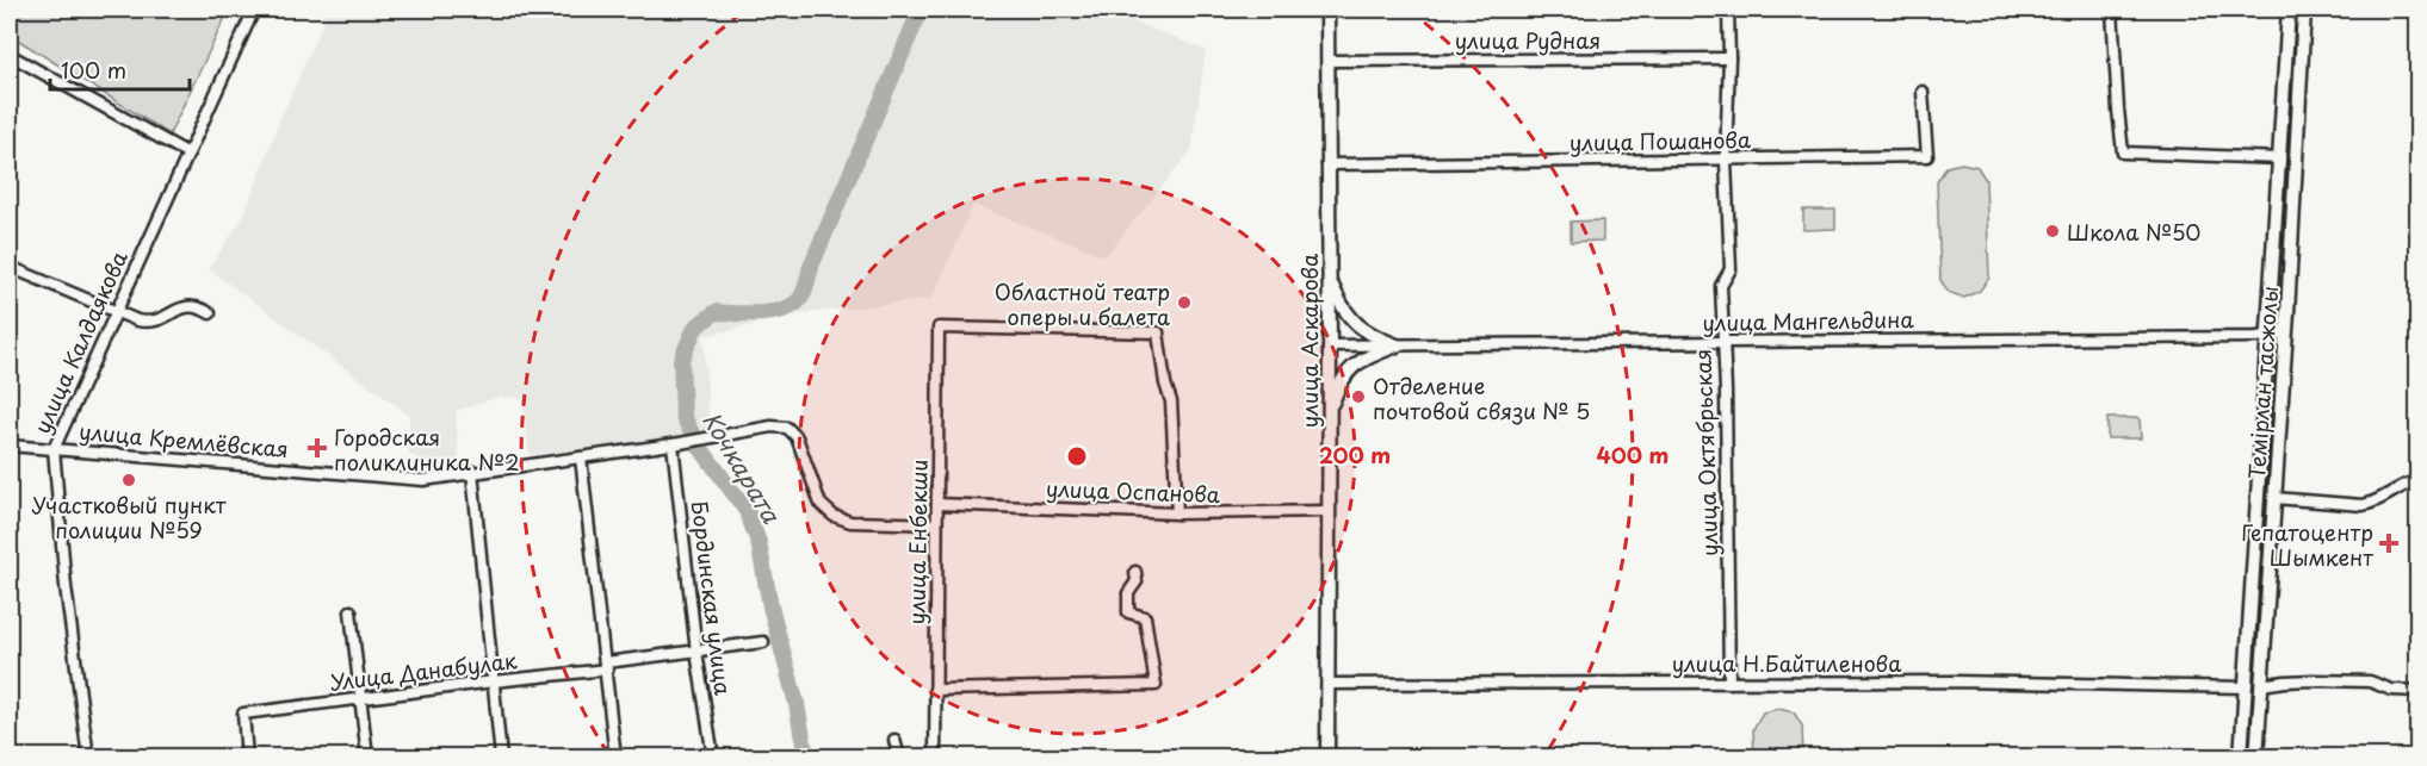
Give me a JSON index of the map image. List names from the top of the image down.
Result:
{
  "streets": {
    "main road": ["улица Аскарова", "Темірлан тасжолы"],
    "street": [
      "улица Рудная",
      "улица Пошанова",
      "улица Мангельдина",
      "улица Калдаякова",
      "улица Кремлёвская",
      "улица Октябрьская",
      "улица Оспанова",
      "улица Енбекши",
      "Бординская улица",
      "улица Н.Байтиленова",
      "Улица Данабулак"
    ]
  },
  "crossings": [
    ["улица Рудная", "улица Аскарова"],
    ["улица Рудная", "улица Октябрьская"],
    ["улица Пошанова", "улица Аскарова"],
    ["улица Пошанова", "улица Октябрьская"],
    ["улица Мангельдина", "улица Аскарова"],
    ["улица Мангельдина", "Темірлан тасжолы"],
    ["улица Мангельдина", "улица Октябрьская"],
    ["улица Аскарова", "улица Оспанова"],
    ["улица Аскарова", "улица Н.Байтиленова"],
    ["улица Калдаякова", "улица Кремлёвская"],
    ["Темірлан тасжолы", "улица Н.Байтиленова"],
    ["улица Кремлёвская", "улица Енбекши"],
    ["улица Кремлёвская", "Бординская улица"],
    ["улица Октябрьская", "улица Н.Байтиленова"],
    ["улица Оспанова", "улица Енбекши"],
    ["Бординская улица", "Улица Данабулак"]
  ],
  "water": ["Кочкарата"],
  "places": {
    "other": [
      "Школа №50",
      "Областной театр оперы и балета",
      "Отделение почтовой связи № 5",
      "Участковый пункт полиции №59"
    ],
    "health": ["Городская поликлиника №2", "Гепатоцентр Шымкент"]
  },
  "scale_bar": "100 m",
  "rings": ["200 m", "400 m"]
}
